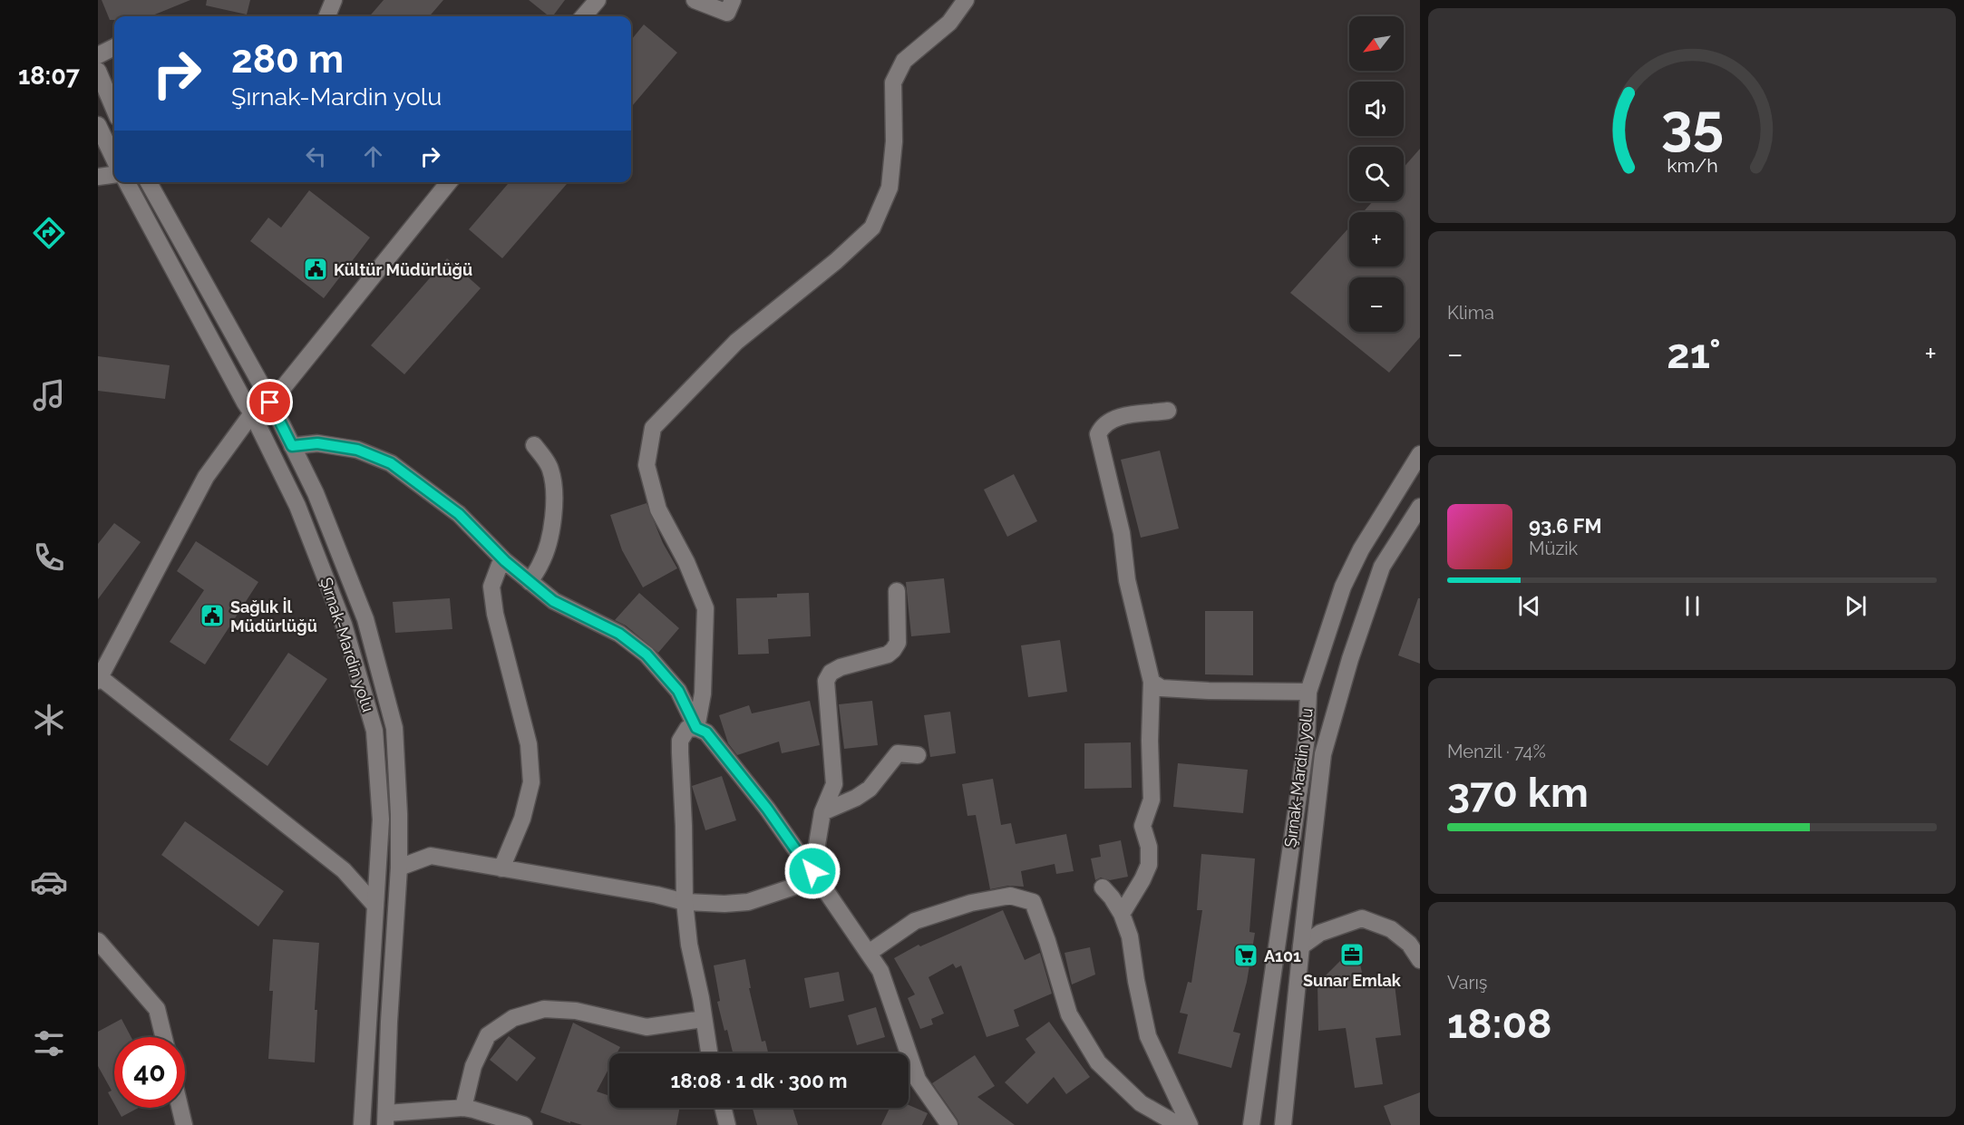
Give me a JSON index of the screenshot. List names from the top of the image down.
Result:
{
  "streets": {
    "street": ["Şırnak-Mardin yolu"]
  },
  "places": {
    "public building": ["Kültür Müdürlüğü", "Sağlık İl Müdürlüğü"],
    "office": ["Sunar Emlak"],
    "supermarket": ["A101"]
  },
  "north": "bottom left",
  "page": {
    "tabs": "18:07",
    "map_buttons": ["+", "−"],
    "turn": ["280 m", "Şırnak-Mardin yolu"],
    "tile": [
      "Klima",
      ["Menzil · 74%", "370 km"],
      ["Varış", "18:08"]
    ],
    "heat": ["−", "21°", "+"],
    "song": ["93.6 FM", "Müzik"],
    "limit": "40",
    "trip": "18:08 · 1 dk · 300 m",
    "gauge": ["35", "km/h"]
  }
}
